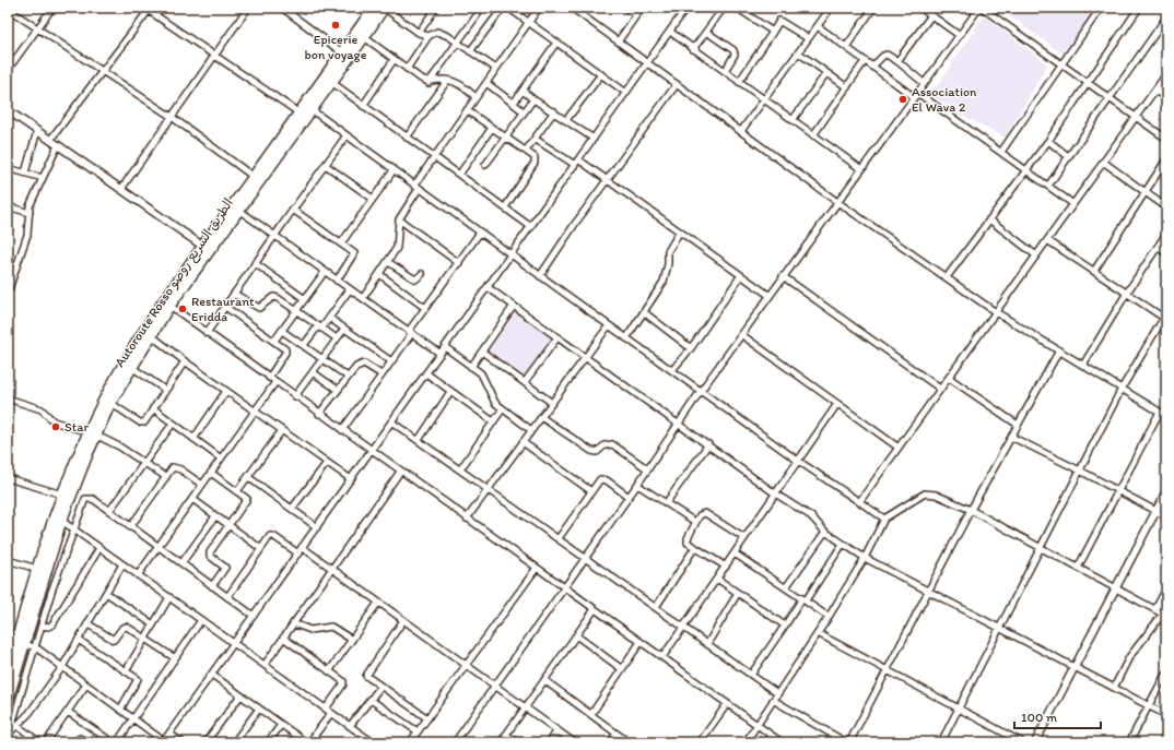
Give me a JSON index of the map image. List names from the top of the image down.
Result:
{
  "streets": {
    "highway": ["Autoroute Rosso الطريق السريع روصو"]
  },
  "places": [
    "Epicerie bon voyage",
    "Association El Wava 2",
    "Restaurant Eridda",
    "Star"
  ],
  "scale_bar": "100 m"
}
